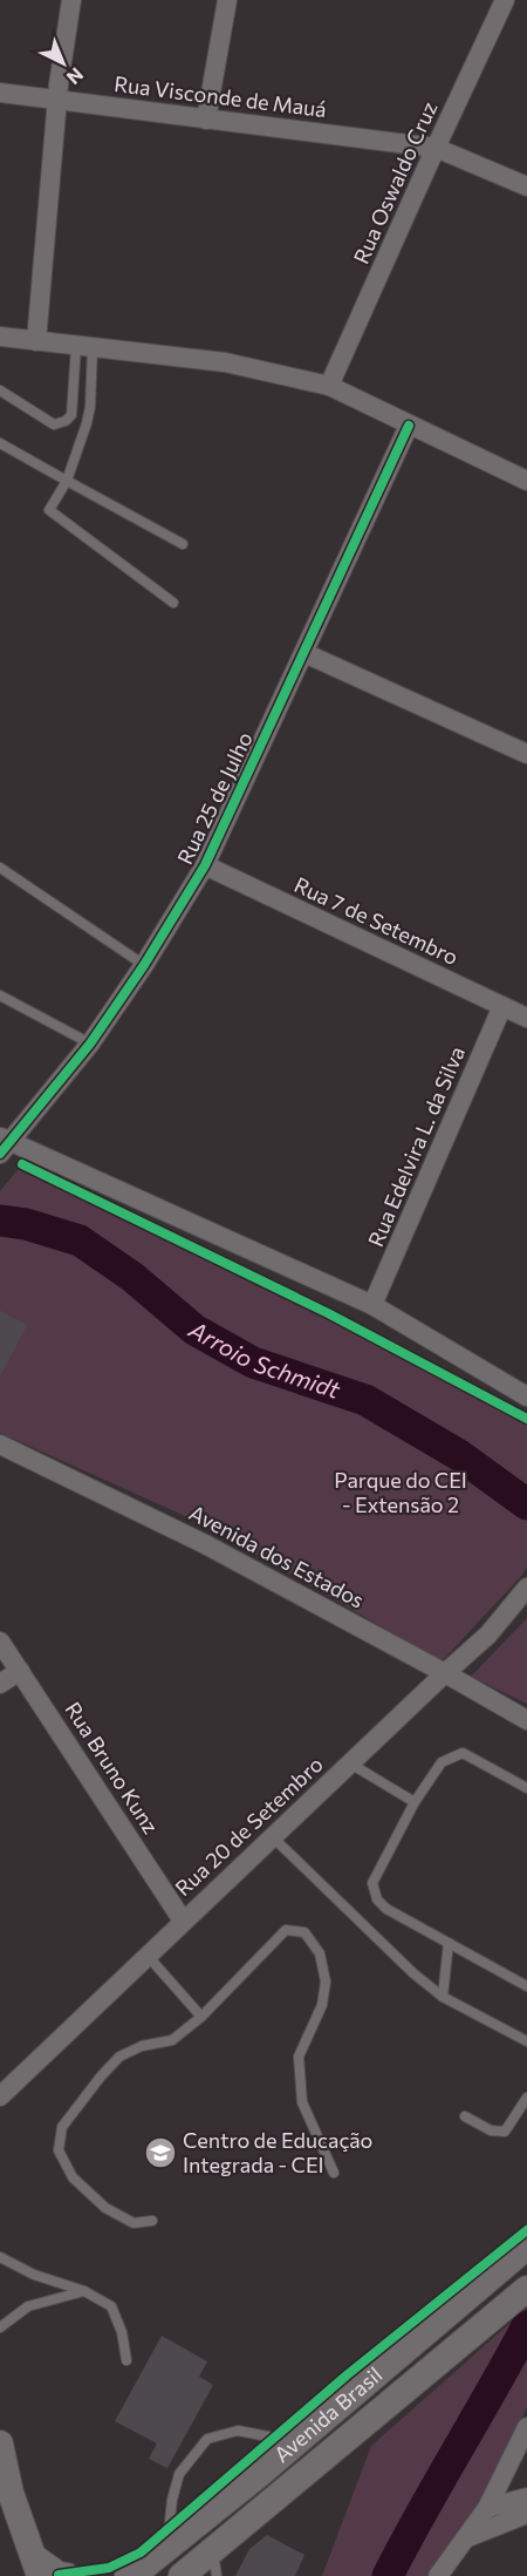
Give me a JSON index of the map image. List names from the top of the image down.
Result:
{
  "streets": {
    "main road": ["Avenida Brasil"],
    "street": [
      "Rua Visconde de Mauá",
      "Rua Oswaldo Cruz",
      "Rua 25 de Julho",
      "Rua 7 de Setembro",
      "Rua Edelvira L. da Silva",
      "Avenida dos Estados",
      "Rua Bruno Kunz",
      "Rua 20 de Setembro"
    ]
  },
  "crossings": [
    ["Rua Visconde de Mauá", "Rua Oswaldo Cruz"],
    ["Rua 25 de Julho", "Rua 7 de Setembro"],
    ["Rua 7 de Setembro", "Rua Edelvira L. da Silva"],
    ["Avenida dos Estados", "Rua 20 de Setembro"],
    ["Rua Bruno Kunz", "Rua 20 de Setembro"]
  ],
  "water": ["Arroio Schmidt"],
  "parks": ["Parque do CEI - Extensão 2"],
  "places": {
    "school or university": ["Centro de Educação Integrada - CEI"]
  },
  "north": "bottom right"
}
